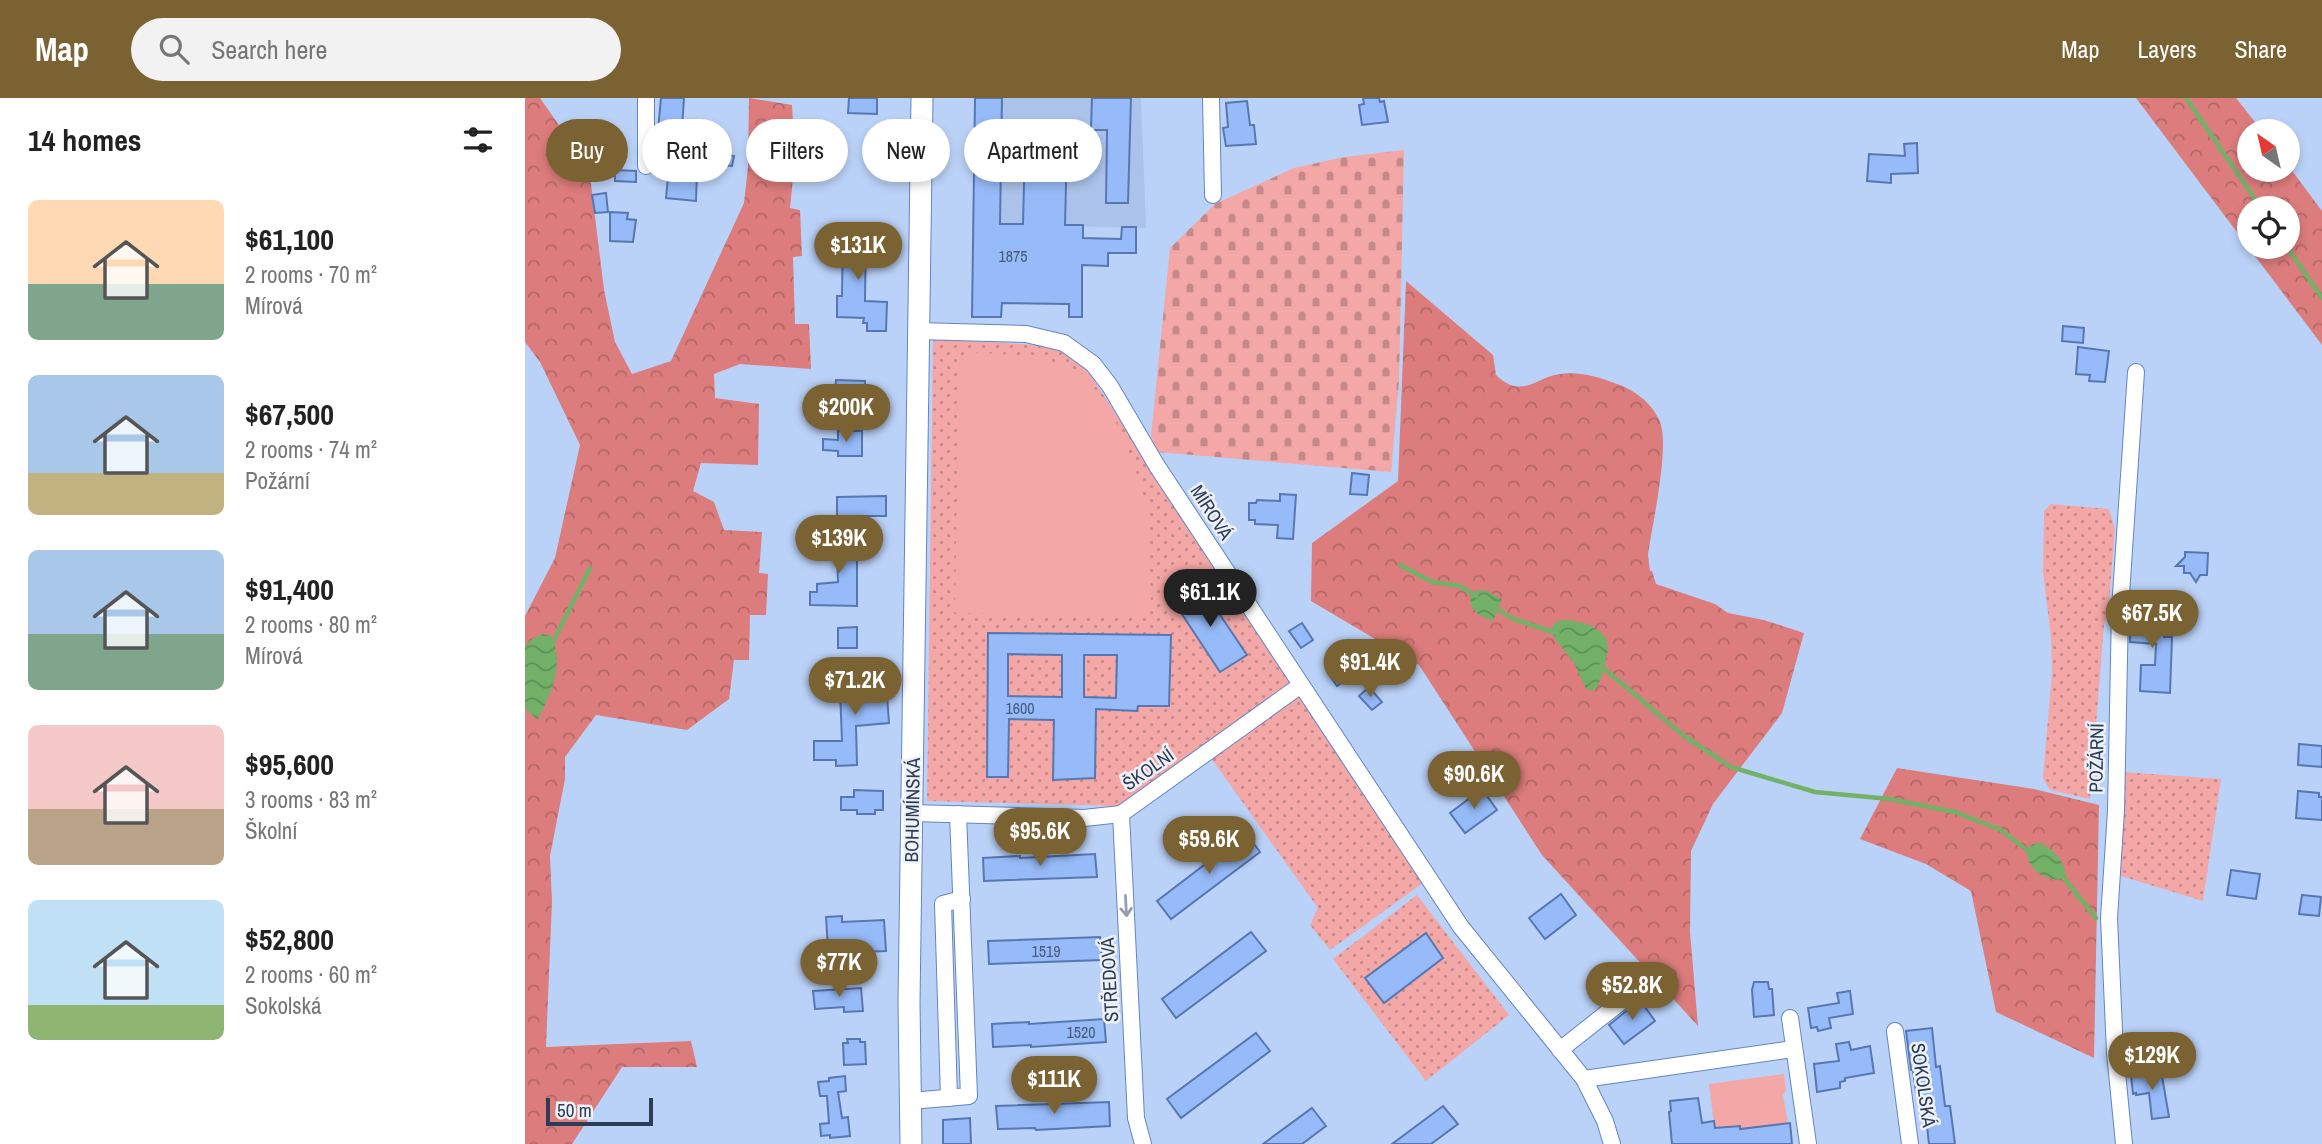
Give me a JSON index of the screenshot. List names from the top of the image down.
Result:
{
  "streets": {
    "main road": ["BOHUMÍNSKÁ"],
    "street": [
      "MÍROVÁ",
      "POŽÁRNÍ",
      "ŠKOLNÍ",
      "STŘEDOVÁ",
      "SOKOLSKÁ"
    ]
  },
  "crossings": [
    ["MÍROVÁ", "ŠKOLNÍ"],
    ["MÍROVÁ", "BOHUMÍNSKÁ"],
    ["ŠKOLNÍ", "BOHUMÍNSKÁ"],
    ["ŠKOLNÍ", "STŘEDOVÁ"]
  ],
  "one_way": ["STŘEDOVÁ"],
  "house_numbers": [
    "1875",
    "1600",
    "1519",
    "1520"
  ],
  "scale_bar": "50 m",
  "north": "top left",
  "page": {
    "header": "Map",
    "search": "Search here",
    "nav": ["Map", "Layers", "Share"],
    "heading": "14 homes",
    "chip": [
      "Buy",
      "Rent",
      "Filters",
      "New",
      "Apartment"
    ],
    "list": [
      {
        "name": "$61,100",
        "note": "2 rooms · 70 m² · Mírová"
      },
      {
        "name": "$67,500",
        "note": "2 rooms · 74 m² · Požární"
      },
      {
        "name": "$91,400",
        "note": "2 rooms · 80 m² · Mírová"
      },
      {
        "name": "$95,600",
        "note": "3 rooms · 83 m² · Školní"
      },
      {
        "name": "$52,800",
        "note": "2 rooms · 60 m² · Sokolská"
      }
    ],
    "price": [
      "$131K",
      "$200K",
      "$139K",
      "$61.1K",
      "$67.5K",
      "$91.4K",
      "$71.2K",
      "$90.6K",
      "$95.6K",
      "$59.6K",
      "$77K",
      "$52.8K",
      "$129K",
      "$111K"
    ],
    "scale": "50 m"
  }
}
